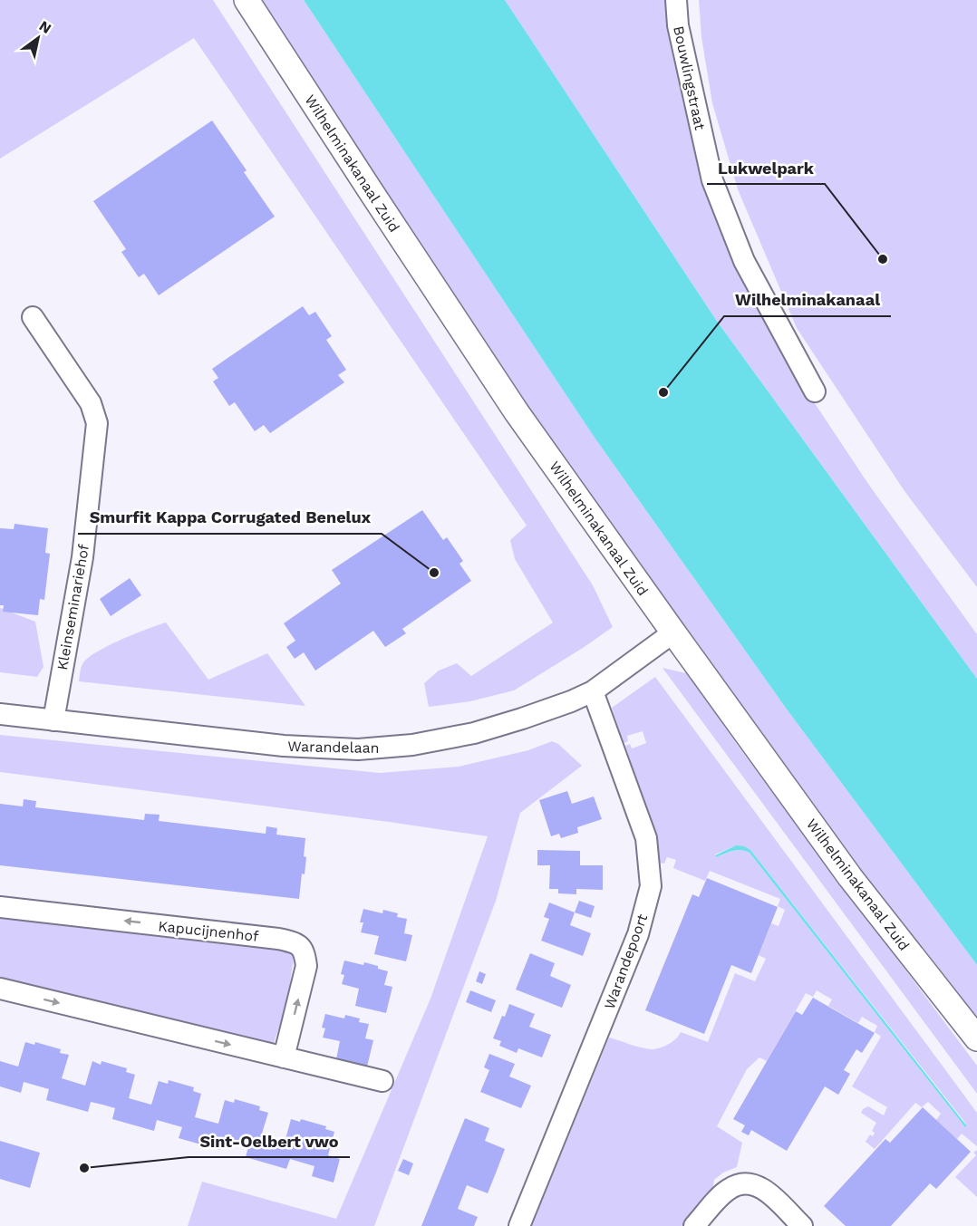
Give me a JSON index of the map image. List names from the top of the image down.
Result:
{
  "streets": {
    "street": [
      "Bouwlingstraat",
      "Wilhelminakanaal Zuid",
      "Kleinseminariehof",
      "Warandelaan",
      "Kapucijnenhof",
      "Warandepoort"
    ]
  },
  "crossings": [
    ["Wilhelminakanaal Zuid", "Warandelaan"],
    ["Kleinseminariehof", "Warandelaan"],
    ["Warandelaan", "Warandepoort"]
  ],
  "places": [
    "Lukwelpark",
    "Wilhelminakanaal",
    "Smurfit Kappa Corrugated Benelux",
    "Sint-Oelbert vwo"
  ],
  "north": "top right"
}
